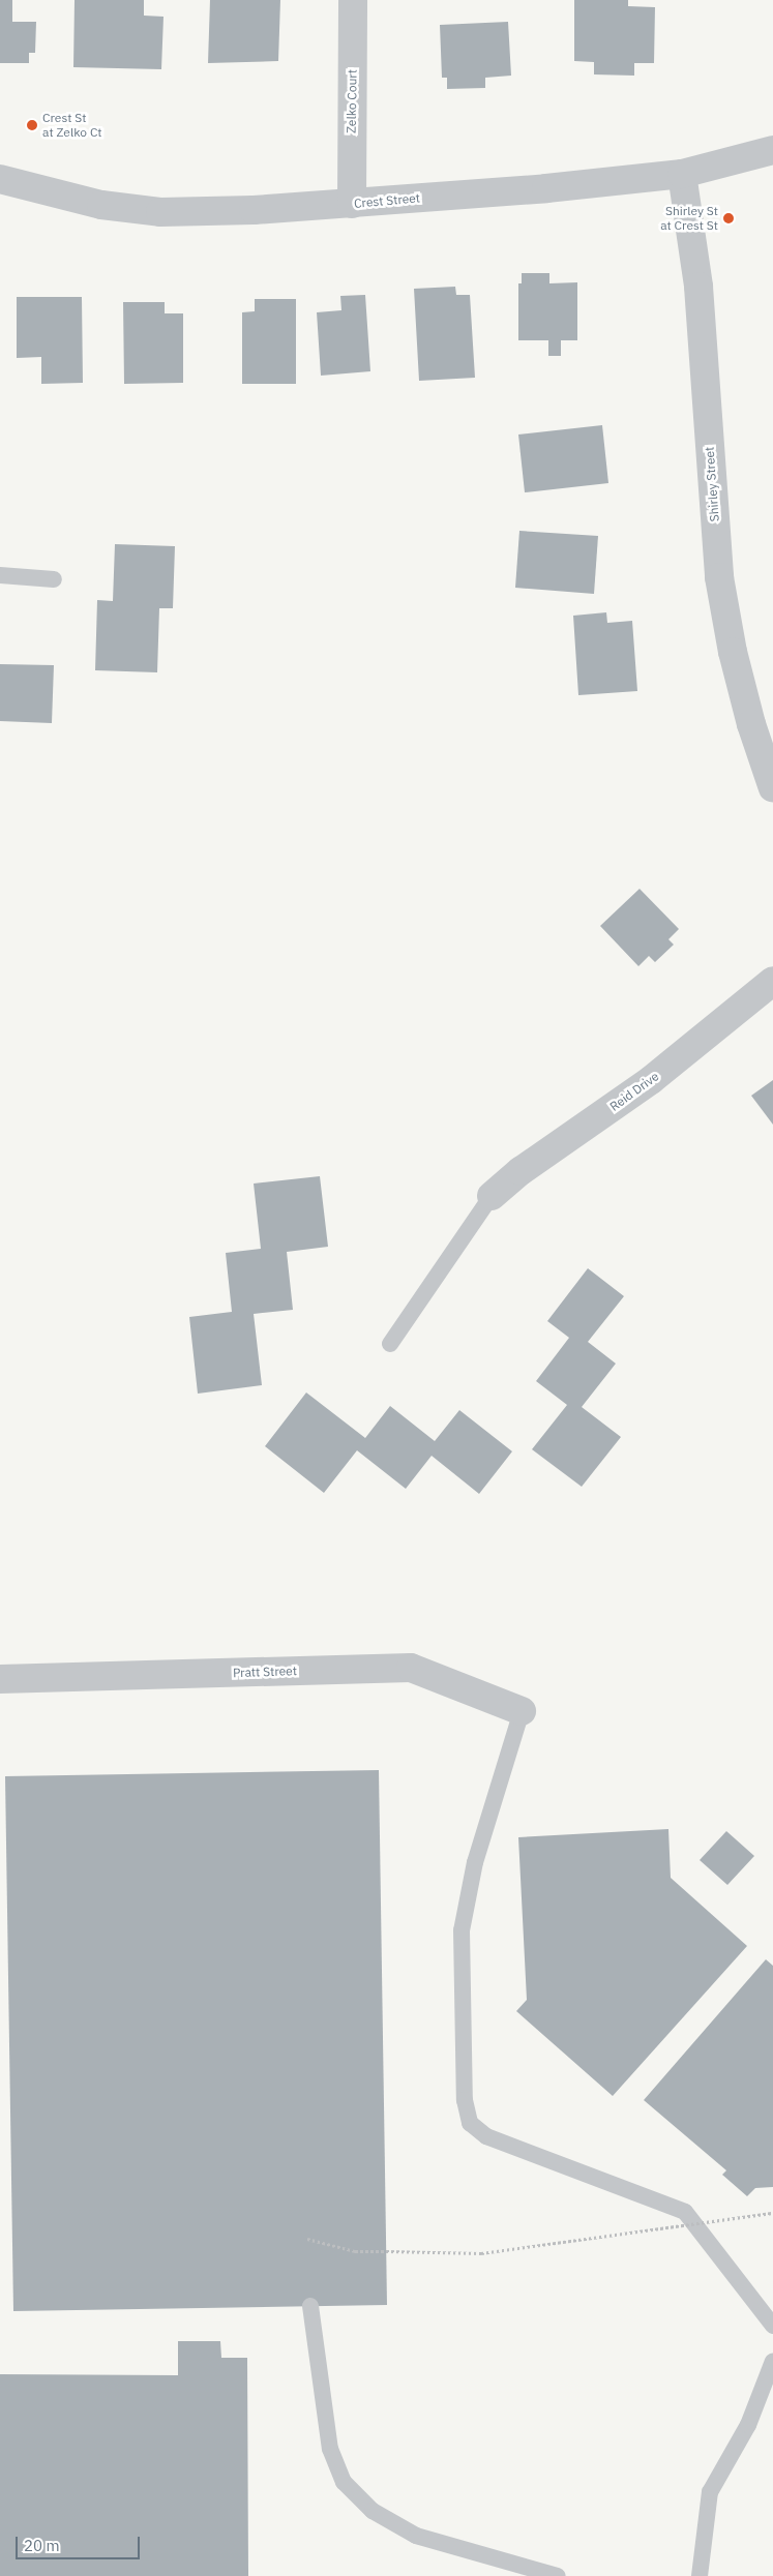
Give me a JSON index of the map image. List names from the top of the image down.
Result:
{
  "streets": {
    "street": [
      "Zelko Court",
      "Crest Street",
      "Shirley Street",
      "Reid Drive",
      "Pratt Street"
    ]
  },
  "crossings": [
    ["Zelko Court", "Crest Street"],
    ["Crest Street", "Shirley Street"]
  ],
  "places": ["Crest St at Zelko Ct", "Shirley St at Crest St"],
  "scale_bar": "20 m"
}
